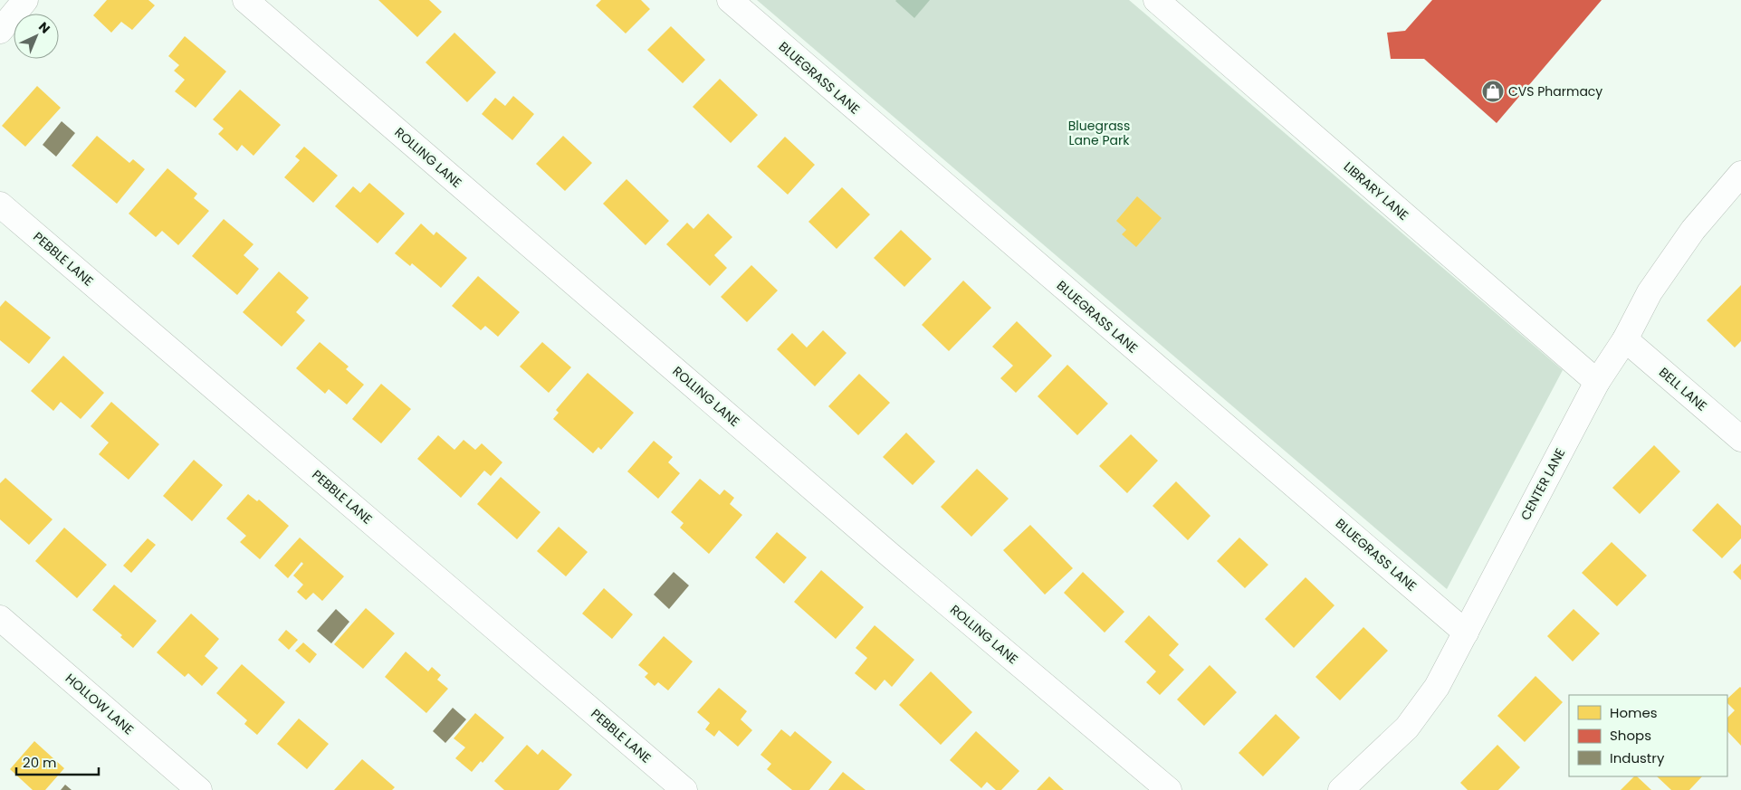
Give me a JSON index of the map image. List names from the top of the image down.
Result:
{
  "streets": {
    "street": [
      "BLUEGRASS LANE",
      "ROLLING LANE",
      "LIBRARY LANE",
      "PEBBLE LANE",
      "BELL LANE",
      "CENTER LANE",
      "HOLLOW LANE"
    ]
  },
  "crossings": [
    ["BLUEGRASS LANE", "CENTER LANE"],
    ["LIBRARY LANE", "CENTER LANE"],
    ["BELL LANE", "CENTER LANE"]
  ],
  "parks": ["Bluegrass Lane Park"],
  "places": {
    "shop": ["CVS Pharmacy"]
  },
  "legend": ["Homes", "Shops", "Industry"],
  "scale_bar": "20 m",
  "north": "top right"
}
